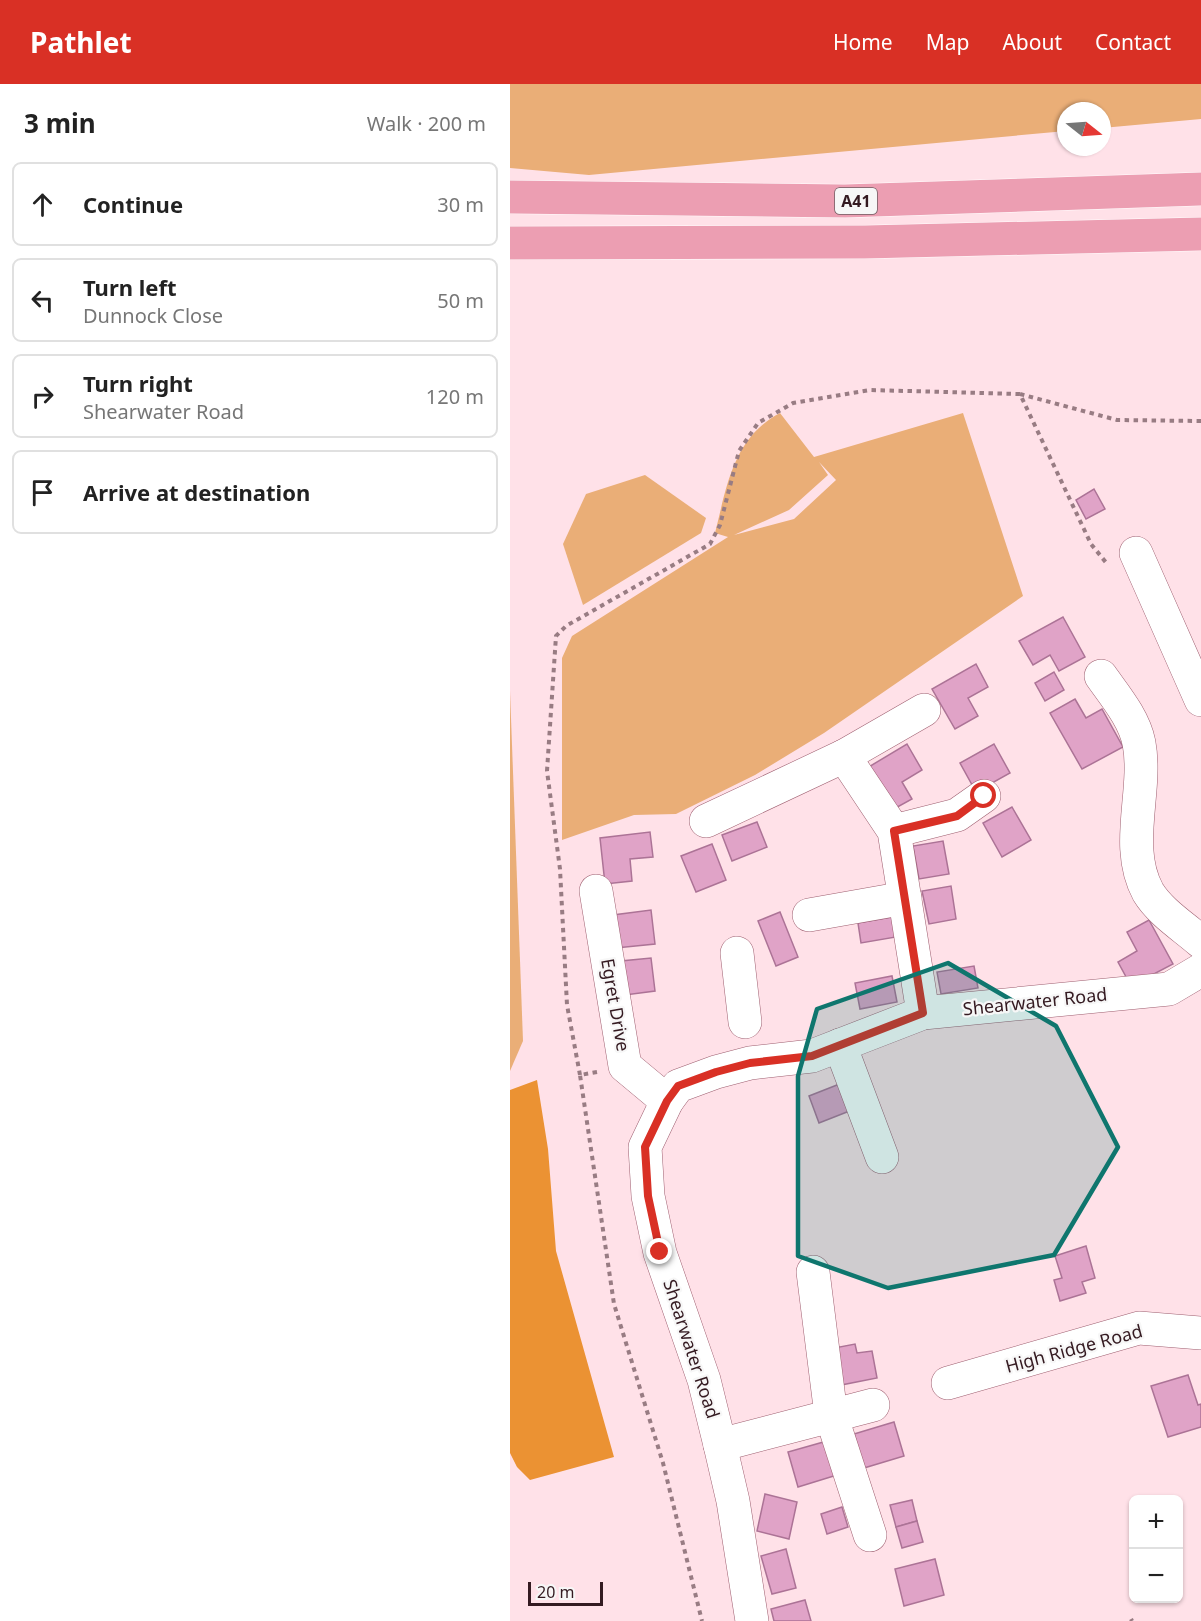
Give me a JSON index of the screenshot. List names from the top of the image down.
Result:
{
  "streets": {
    "highway": ["A41"],
    "street": ["Shearwater Road", "Egret Drive", "High Ridge Road"]
  },
  "crossings": [
    ["Shearwater Road", "Egret Drive"]
  ],
  "scale_bar": "20 m",
  "north": "right",
  "page": {
    "header": "Pathlet",
    "nav": [
      "Home",
      "Map",
      "About",
      "Contact"
    ],
    "heading": ["3 min", "Walk · 200 m"],
    "list": [
      ["Continue", "30 m"],
      ["Turn left", "Dunnock Close", "50 m"],
      ["Turn right", "Shearwater Road", "120 m"],
      "Arrive at destination"
    ],
    "map_buttons": ["+", "−"],
    "scale": "20 m"
  }
}
